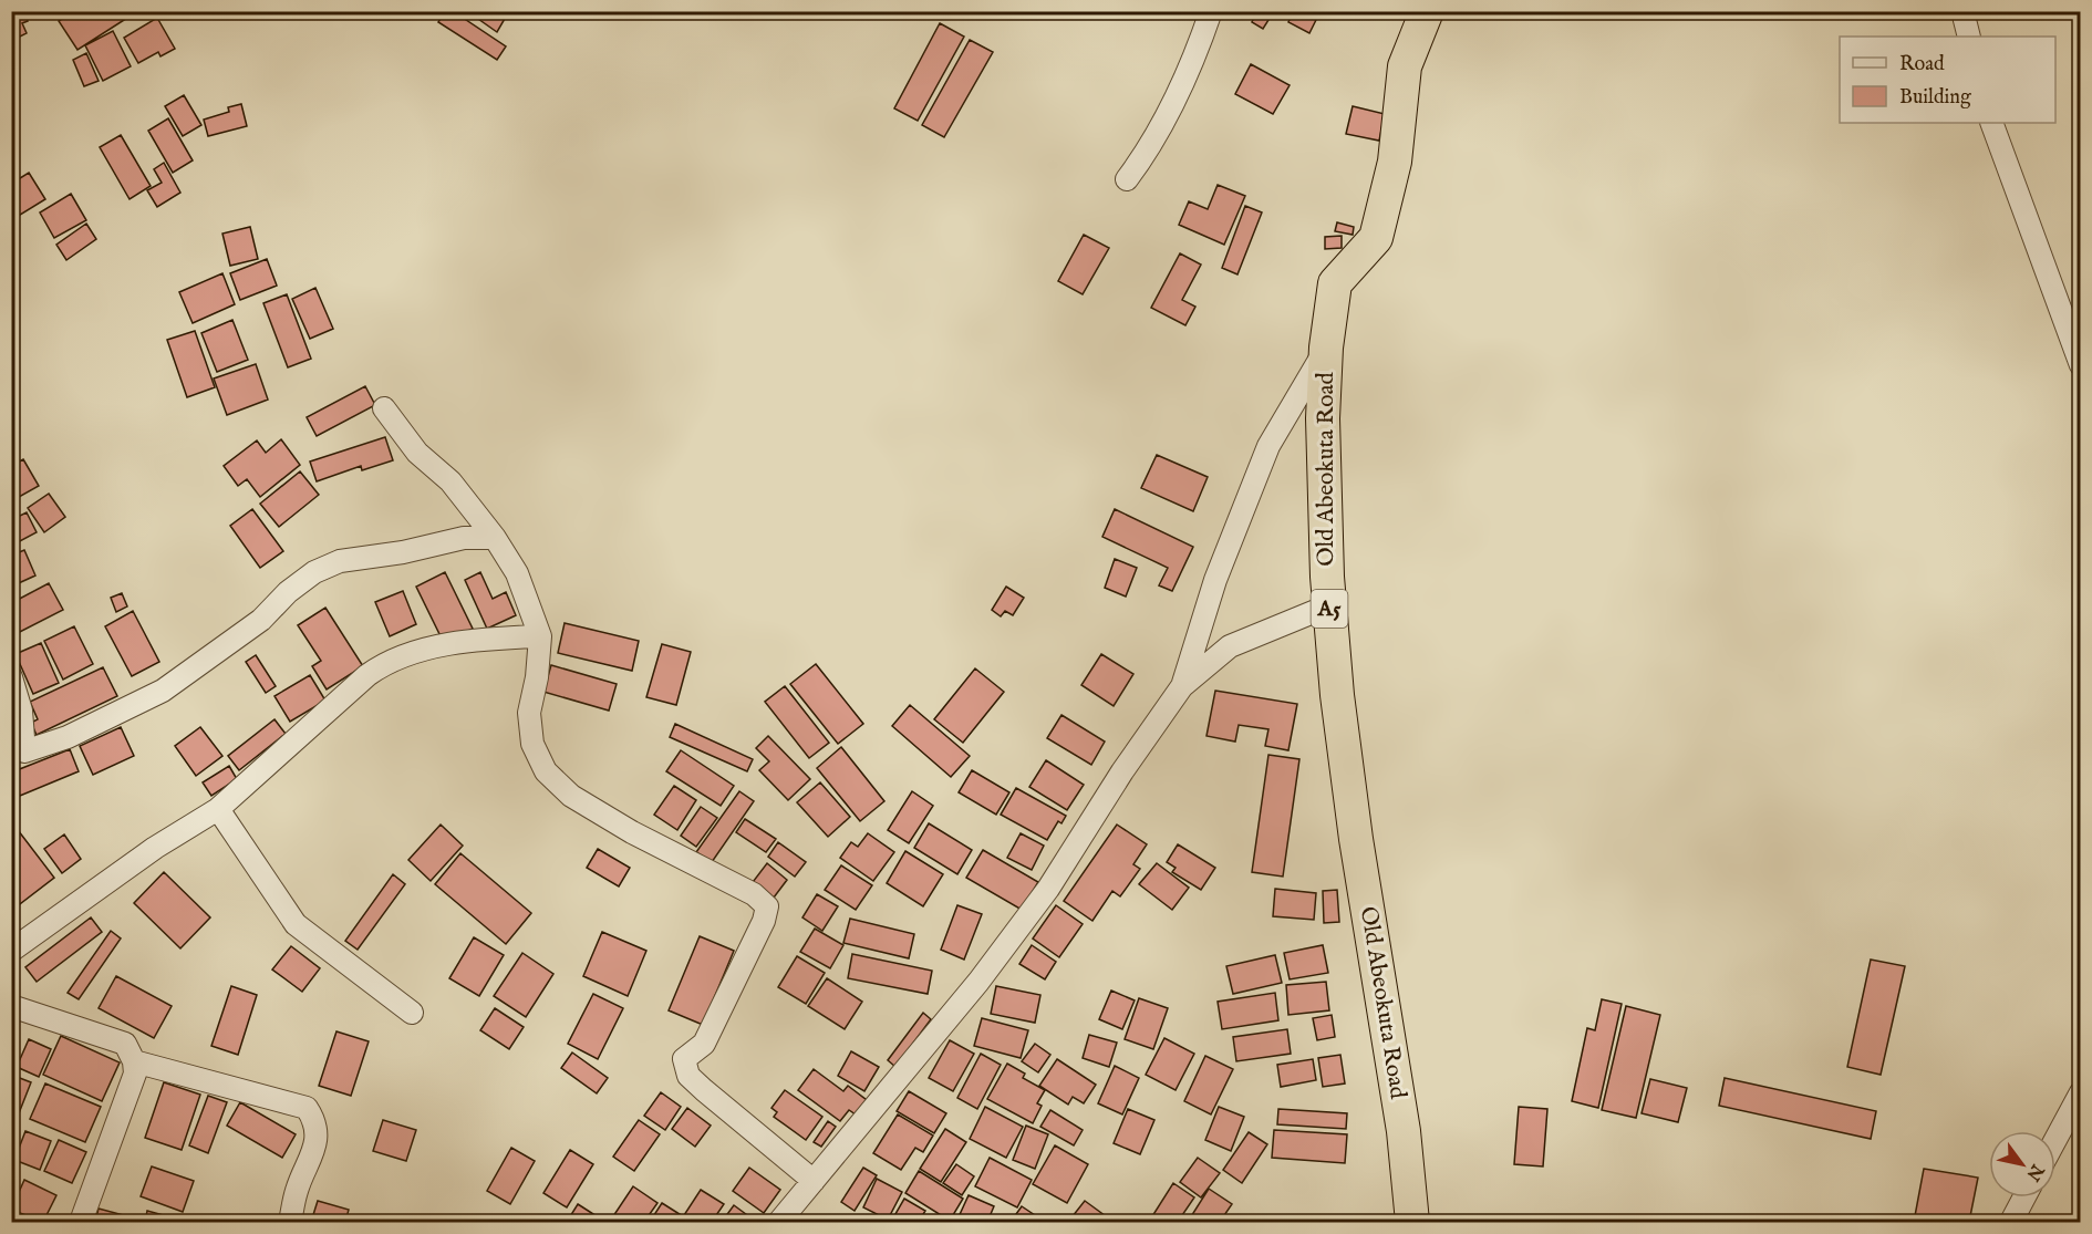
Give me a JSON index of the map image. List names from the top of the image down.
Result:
{
  "streets": {
    "highway": ["Old Abeokuta Road", "A5"]
  },
  "legend": ["Road", "Building"],
  "north": "bottom right"
}
